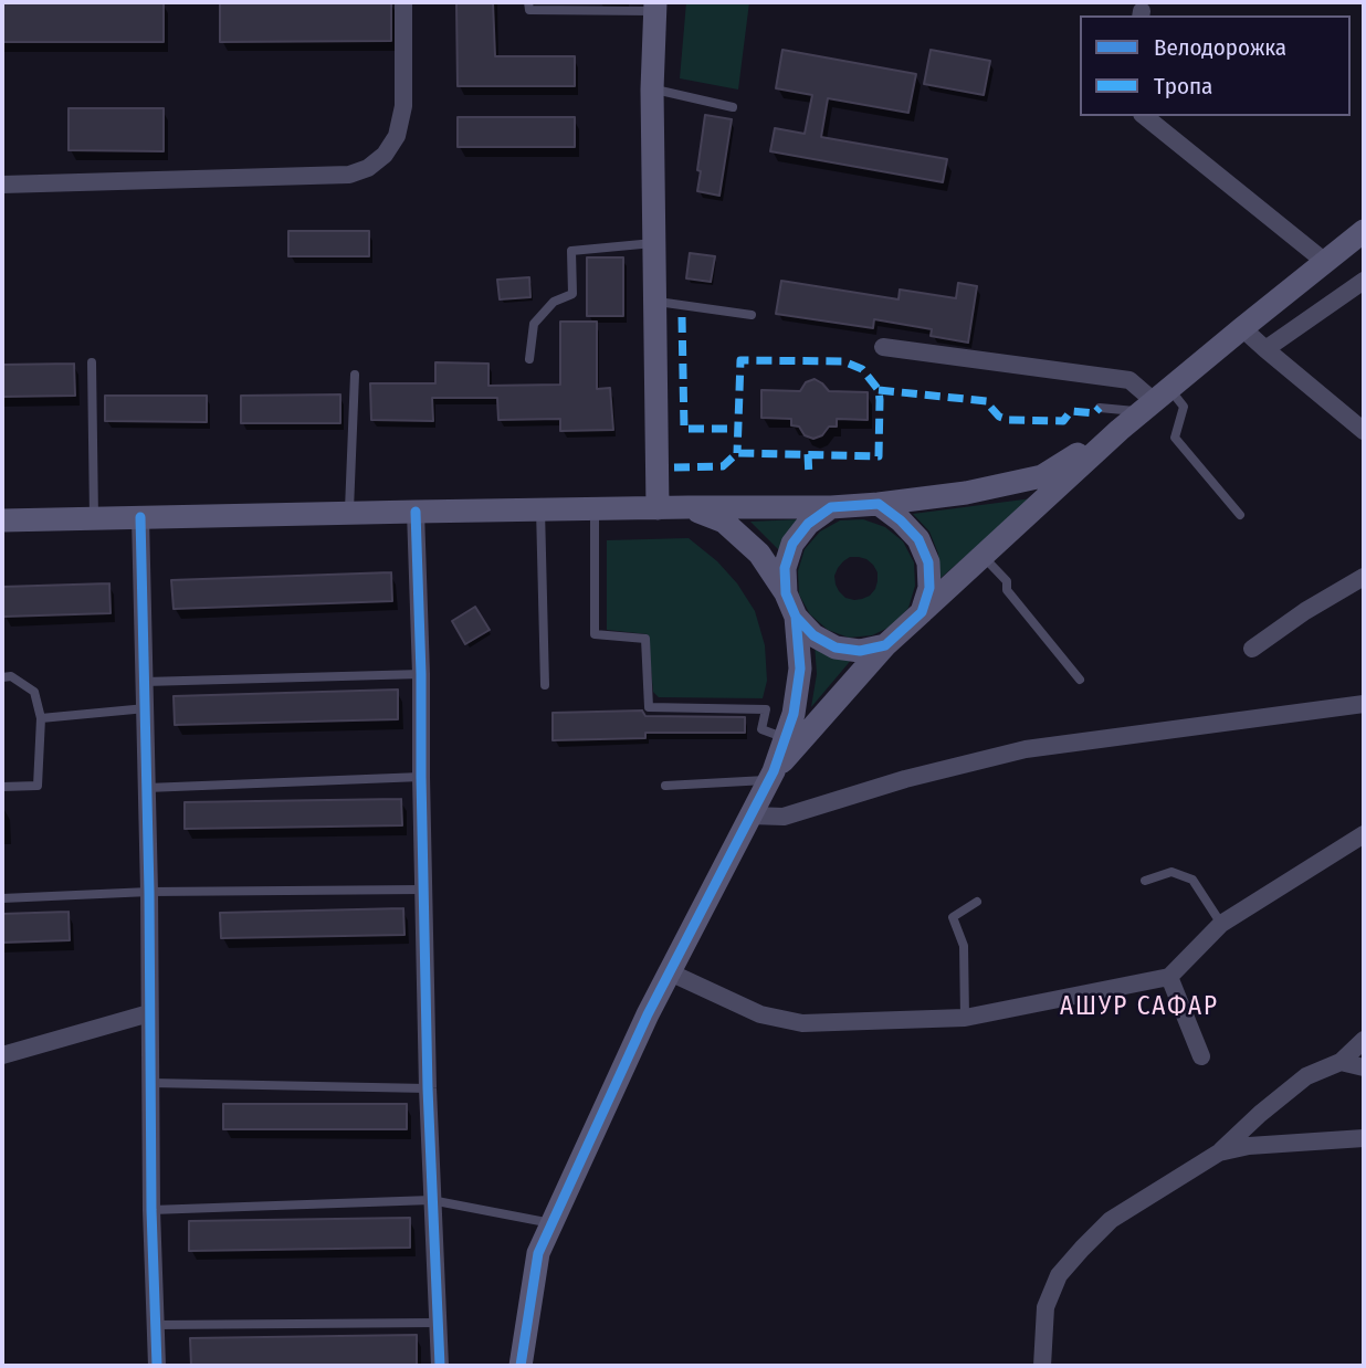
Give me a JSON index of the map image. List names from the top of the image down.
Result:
{
  "districts": ["АШУР САФАР"],
  "legend": ["Велодорожка", "Тропа"]
}
